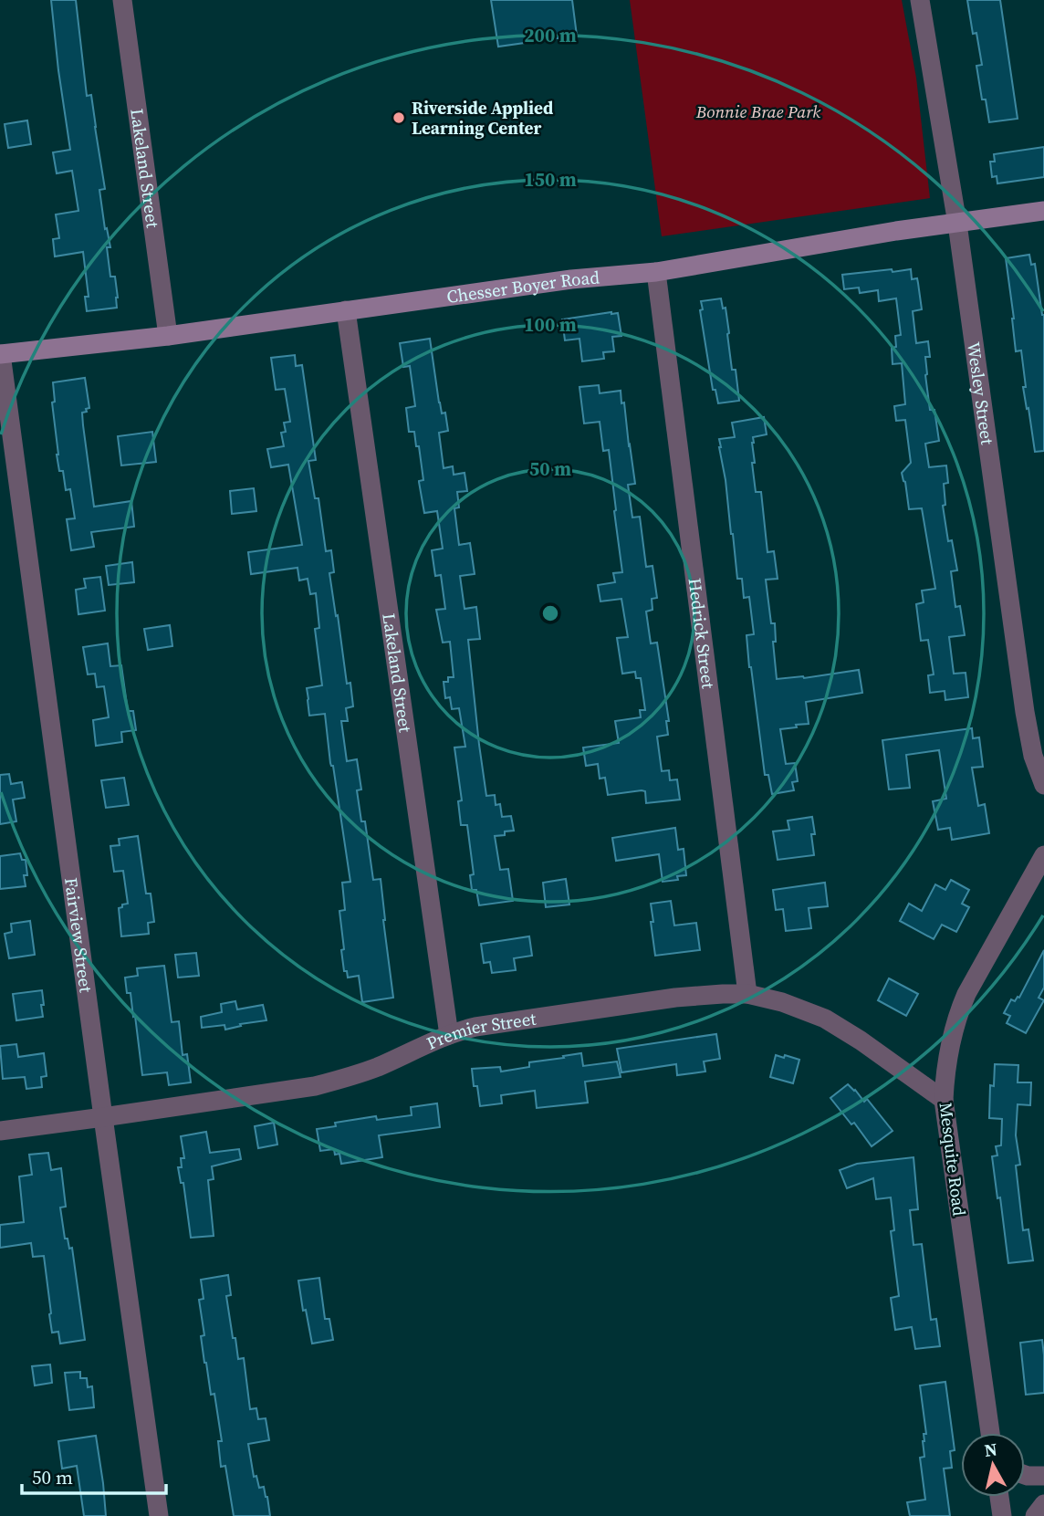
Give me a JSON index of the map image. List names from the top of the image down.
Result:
{
  "streets": {
    "street": [
      "Lakeland Street",
      "Chesser Boyer Road",
      "Wesley Street",
      "Hedrick Street",
      "Fairview Street",
      "Premier Street",
      "Mesquite Road"
    ]
  },
  "crossings": [
    ["Lakeland Street", "Chesser Boyer Road"],
    ["Lakeland Street", "Premier Street"],
    ["Chesser Boyer Road", "Wesley Street"],
    ["Chesser Boyer Road", "Hedrick Street"],
    ["Chesser Boyer Road", "Fairview Street"],
    ["Hedrick Street", "Premier Street"],
    ["Fairview Street", "Premier Street"],
    ["Premier Street", "Mesquite Road"]
  ],
  "parks": ["Bonnie Brae Park"],
  "places": ["Riverside Applied Learning Center"],
  "scale_bar": "50 m",
  "north": "top",
  "rings": [
    "200 m",
    "150 m",
    "100 m",
    "50 m"
  ]
}
